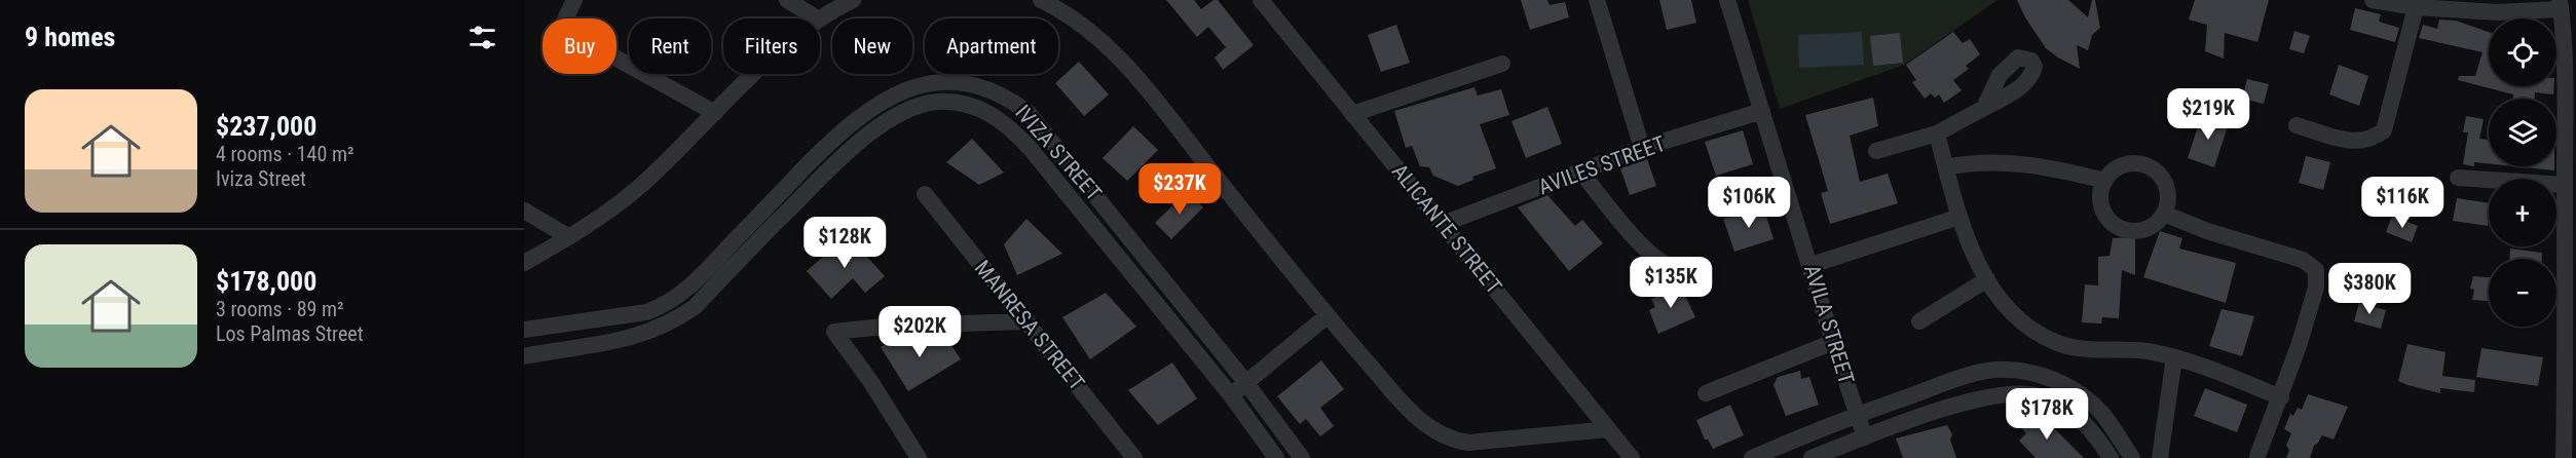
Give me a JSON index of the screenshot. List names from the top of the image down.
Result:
{
  "streets": {
    "street": [
      "IVIZA STREET",
      "AVILES STREET",
      "ALICANTE STREET",
      "AVILA STREET",
      "MANRESA STREET"
    ]
  },
  "crossings": [
    ["AVILES STREET", "ALICANTE STREET"],
    ["AVILES STREET", "AVILA STREET"]
  ],
  "page": {
    "heading": "9 homes",
    "map_buttons": ["+", "−"],
    "chip": [
      "Buy",
      "Rent",
      "Filters",
      "New",
      "Apartment"
    ],
    "list": [
      {
        "name": "$237,000",
        "note": "4 rooms · 140 m² · Iviza Street"
      },
      {
        "name": "$178,000",
        "note": "3 rooms · 89 m² · Los Palmas Street"
      }
    ],
    "price": [
      "$219K",
      "$237K",
      "$106K",
      "$116K",
      "$128K",
      "$135K",
      "$380K",
      "$202K",
      "$178K"
    ]
  }
}
